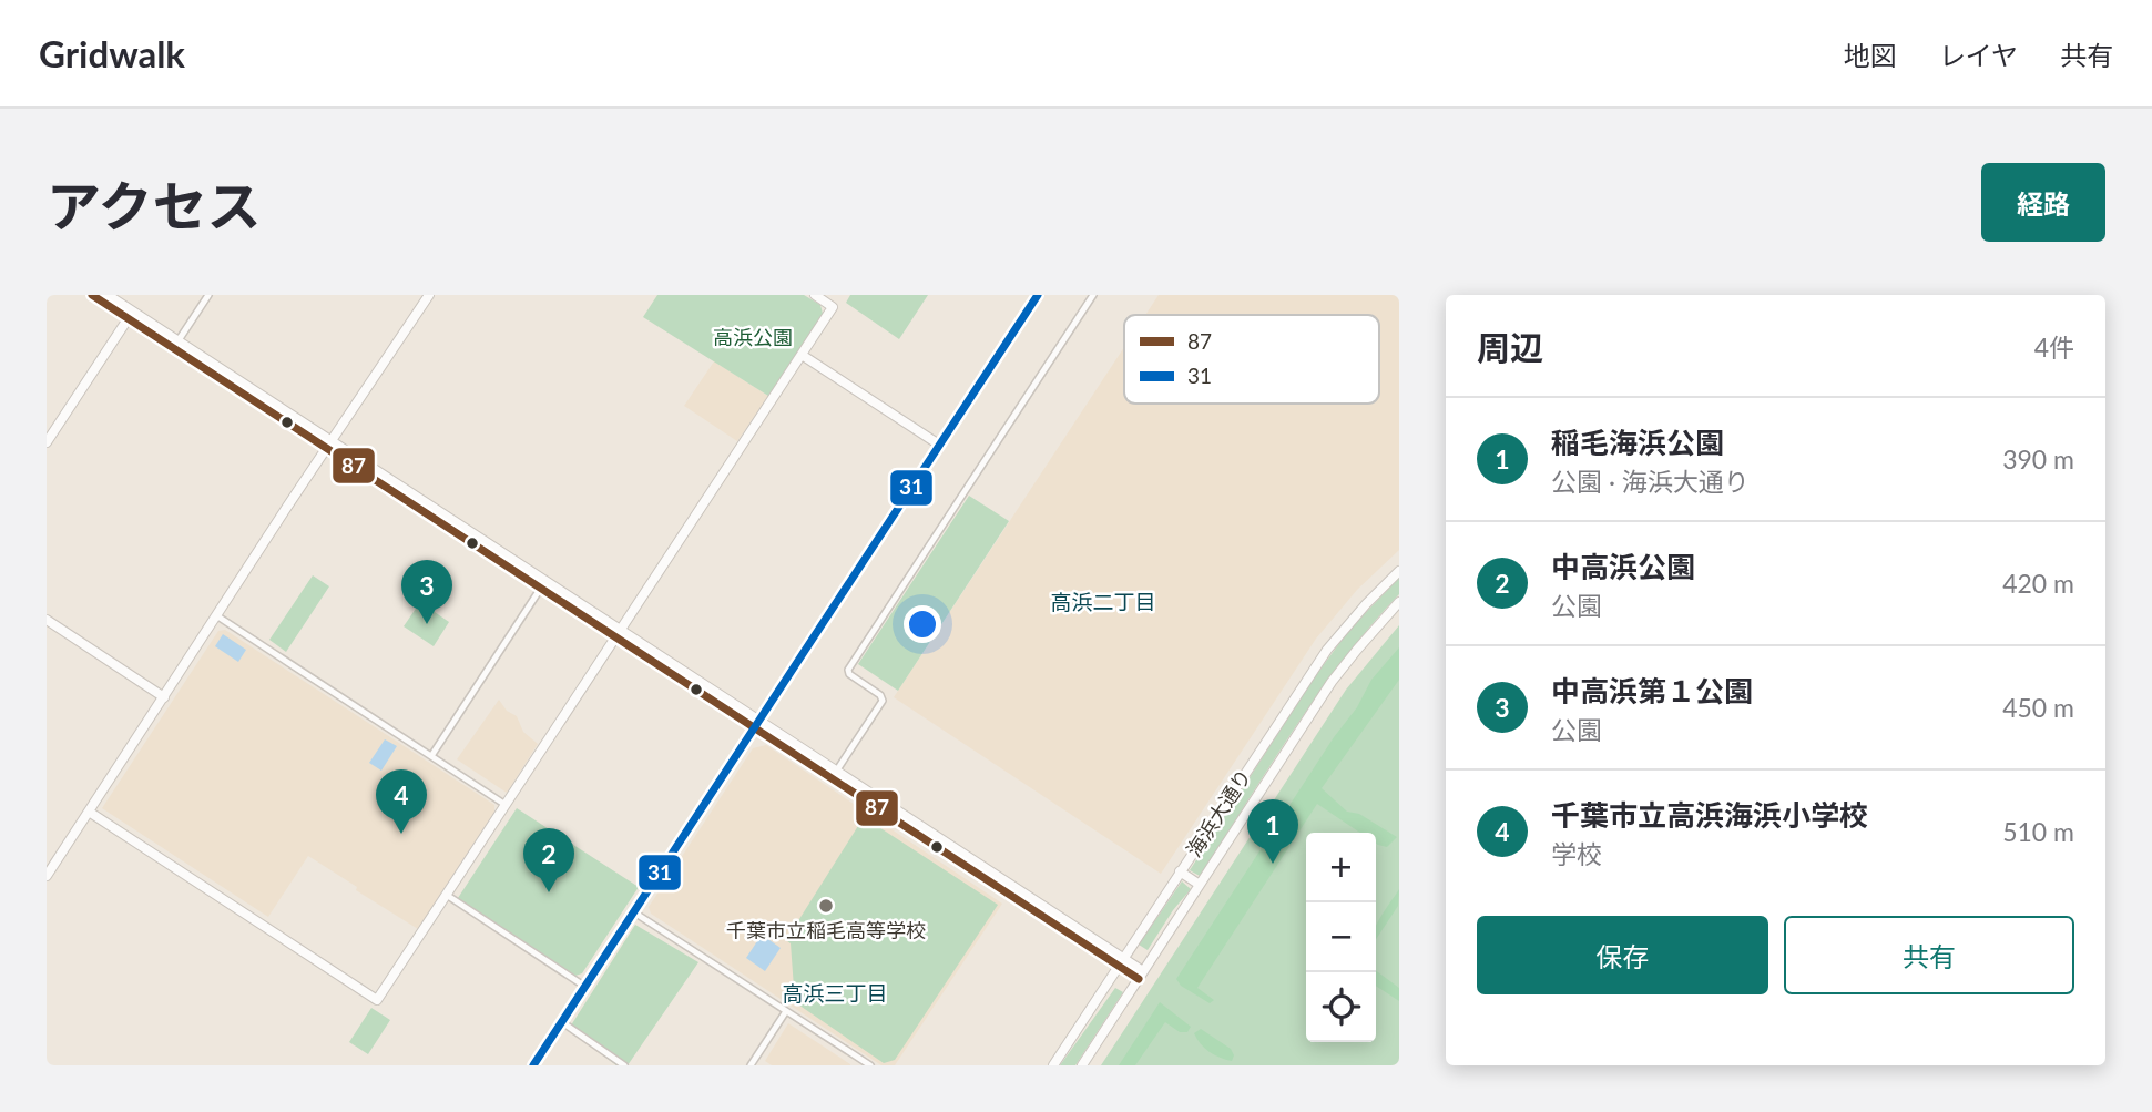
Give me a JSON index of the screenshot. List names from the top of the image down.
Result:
{
  "streets": {
    "street": ["海浜大通り"]
  },
  "districts": ["高浜二丁目", "高浜三丁目"],
  "parks": ["高浜公園"],
  "places": ["千葉市立稲毛高等学校"],
  "lines": ["transit line 87", "transit line 31"],
  "legend": ["87", "31"],
  "page": {
    "header": "Gridwalk",
    "nav": ["地図", "レイヤ", "共有"],
    "title": "アクセス",
    "buttons": [
      "経路",
      ["保存", "共有"]
    ],
    "heading": ["周辺", "4件"],
    "list": [
      {
        "mark": "1",
        "name": "稲毛海浜公園",
        "note": "公園 · 海浜大通り",
        "value": "390 m"
      },
      {
        "mark": "2",
        "name": "中高浜公園",
        "note": "公園",
        "value": "420 m"
      },
      {
        "mark": "3",
        "name": "中高浜第１公園",
        "note": "公園",
        "value": "450 m"
      },
      {
        "mark": "4",
        "name": "千葉市立高浜海浜小学校",
        "note": "学校",
        "value": "510 m"
      }
    ],
    "pins": [
      "3",
      "4",
      "1",
      "2"
    ],
    "map_buttons": ["+", "−"]
  }
}
